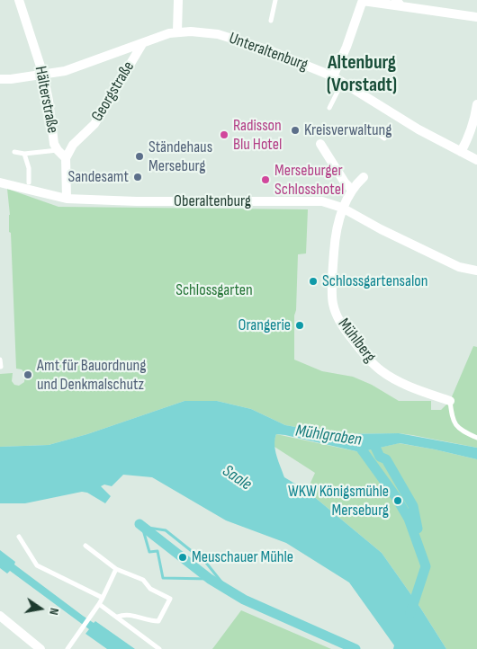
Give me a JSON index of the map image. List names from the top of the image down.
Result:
{
  "streets": {
    "street": [
      "Unteraltenburg",
      "Georgstraße",
      "Hälterstraße",
      "Oberaltenburg",
      "Mühlberg"
    ]
  },
  "crossings": [
    ["Unteraltenburg", "Georgstraße"],
    ["Unteraltenburg", "Hälterstraße"],
    ["Georgstraße", "Hälterstraße"],
    ["Oberaltenburg", "Mühlberg"]
  ],
  "districts": ["Altenburg (Vorstadt)"],
  "water": ["Mühlgraben", "Saale"],
  "parks": ["Schlossgarten"],
  "places": [
    "Kreisverwaltung",
    "Radisson Blu Hotel",
    "Ständehaus Merseburg",
    "Sandesamt",
    "Merseburger Schlosshotel",
    "Schlossgartensalon",
    "Orangerie",
    "Amt für Bauordnung und Denkmalschutz",
    "WKW Königsmühle Merseburg",
    "Meuschauer Mühle"
  ],
  "north": "right"
}
